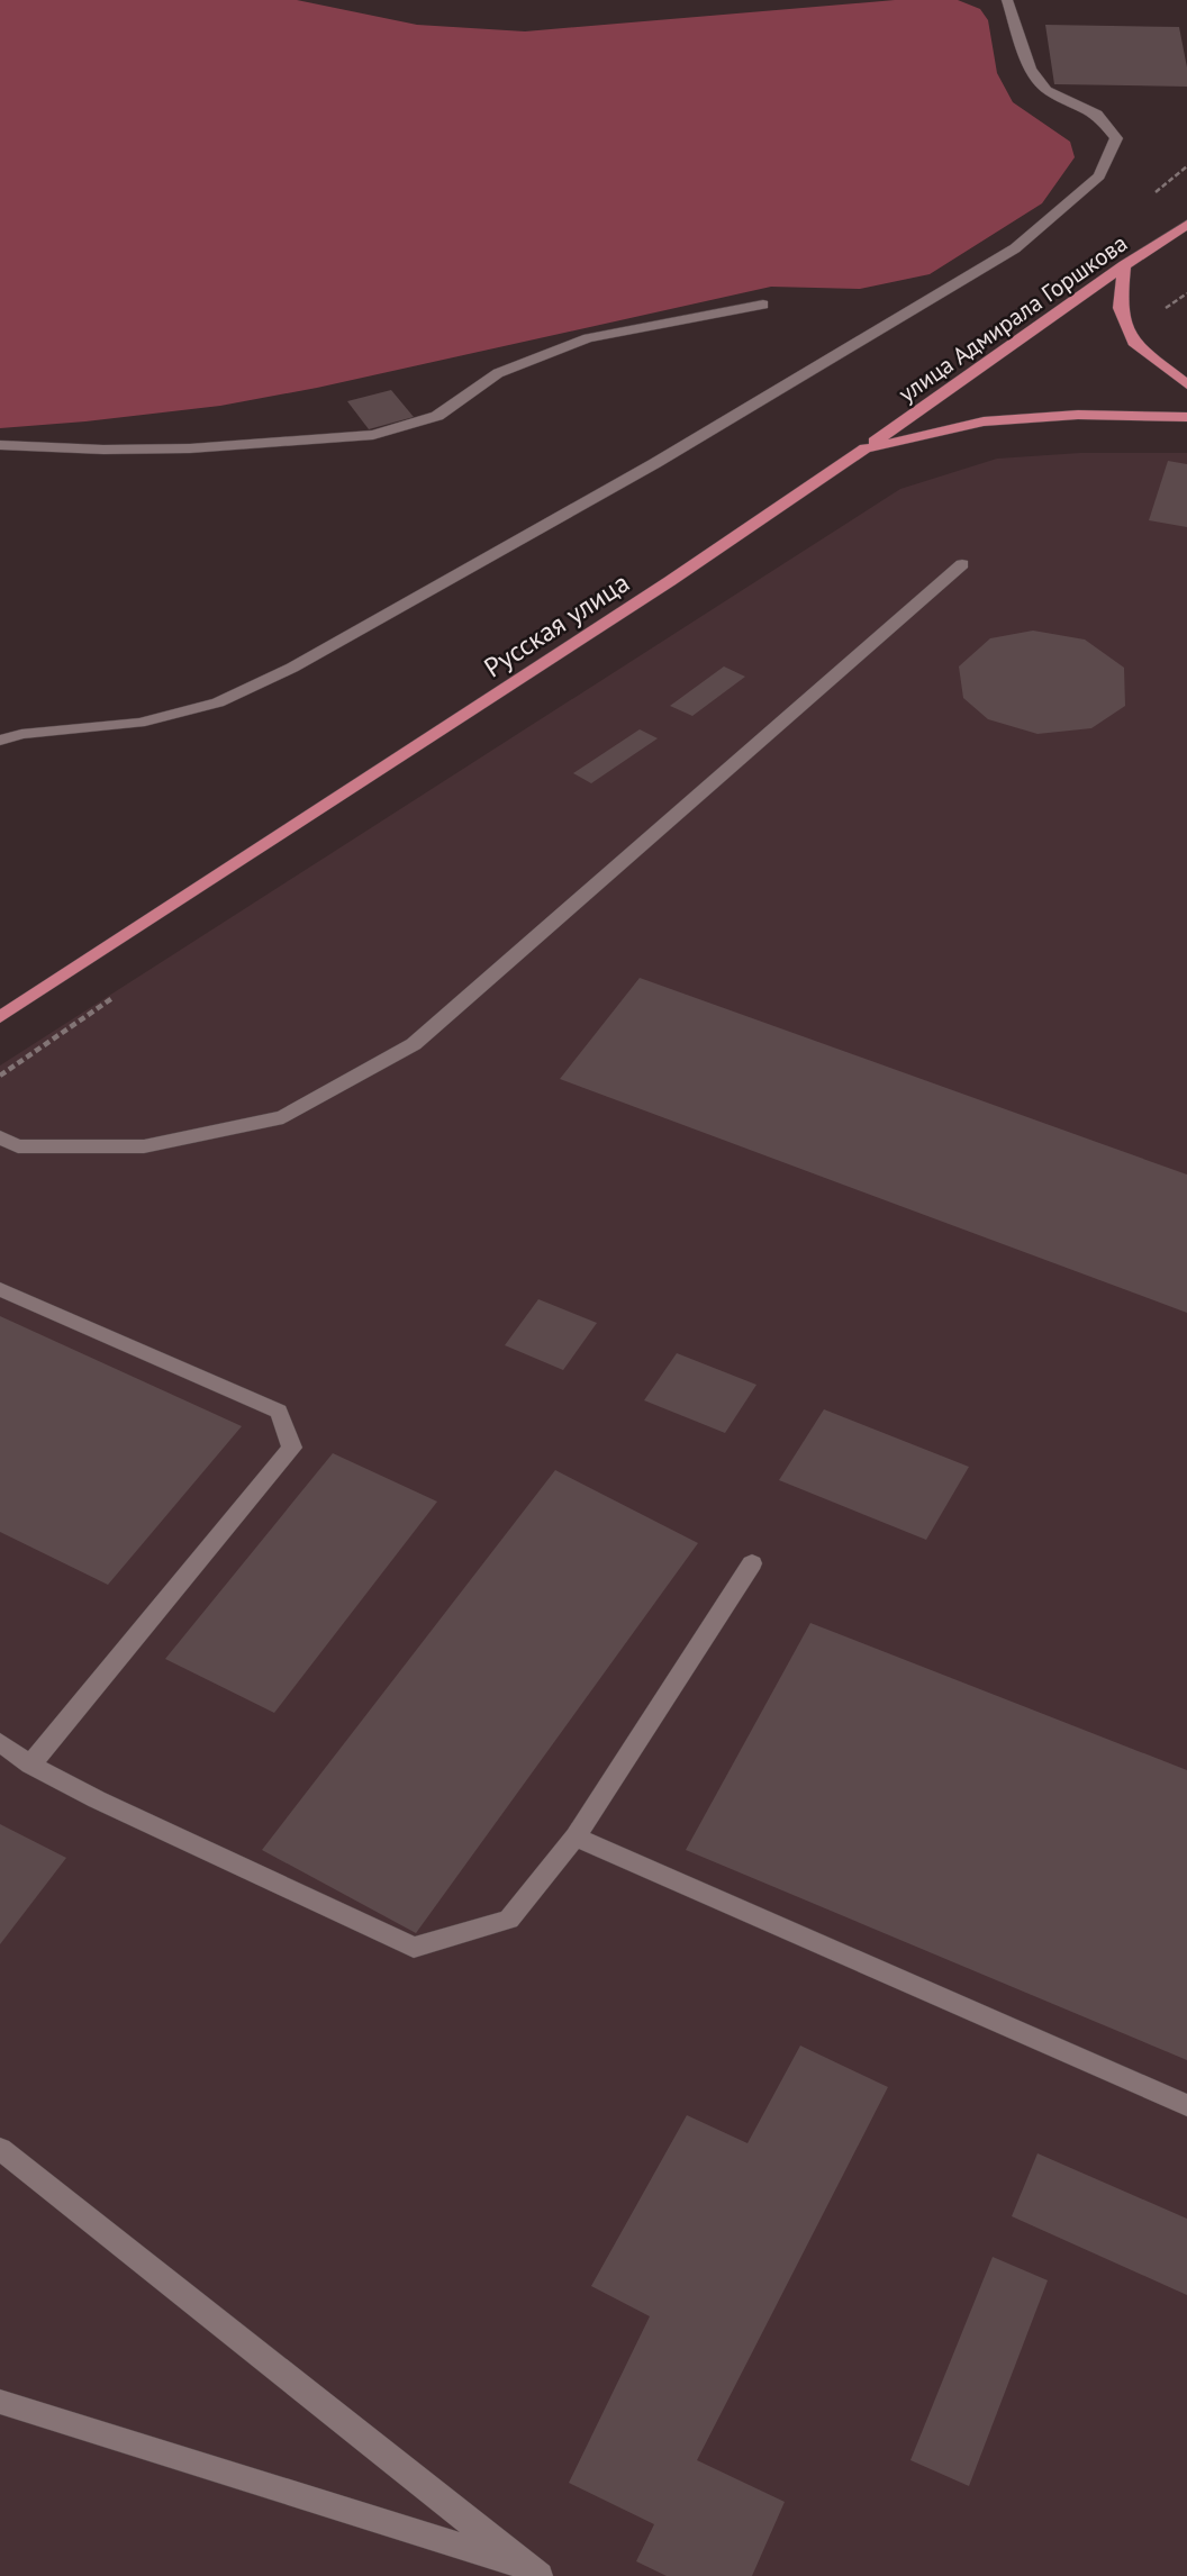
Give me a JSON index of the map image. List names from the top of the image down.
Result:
{
  "streets": {
    "main road": ["улица Адмирала Горшкова", "Русская улица"]
  },
  "crossings": [
    ["улица Адмирала Горшкова", "Русская улица"]
  ]
}
